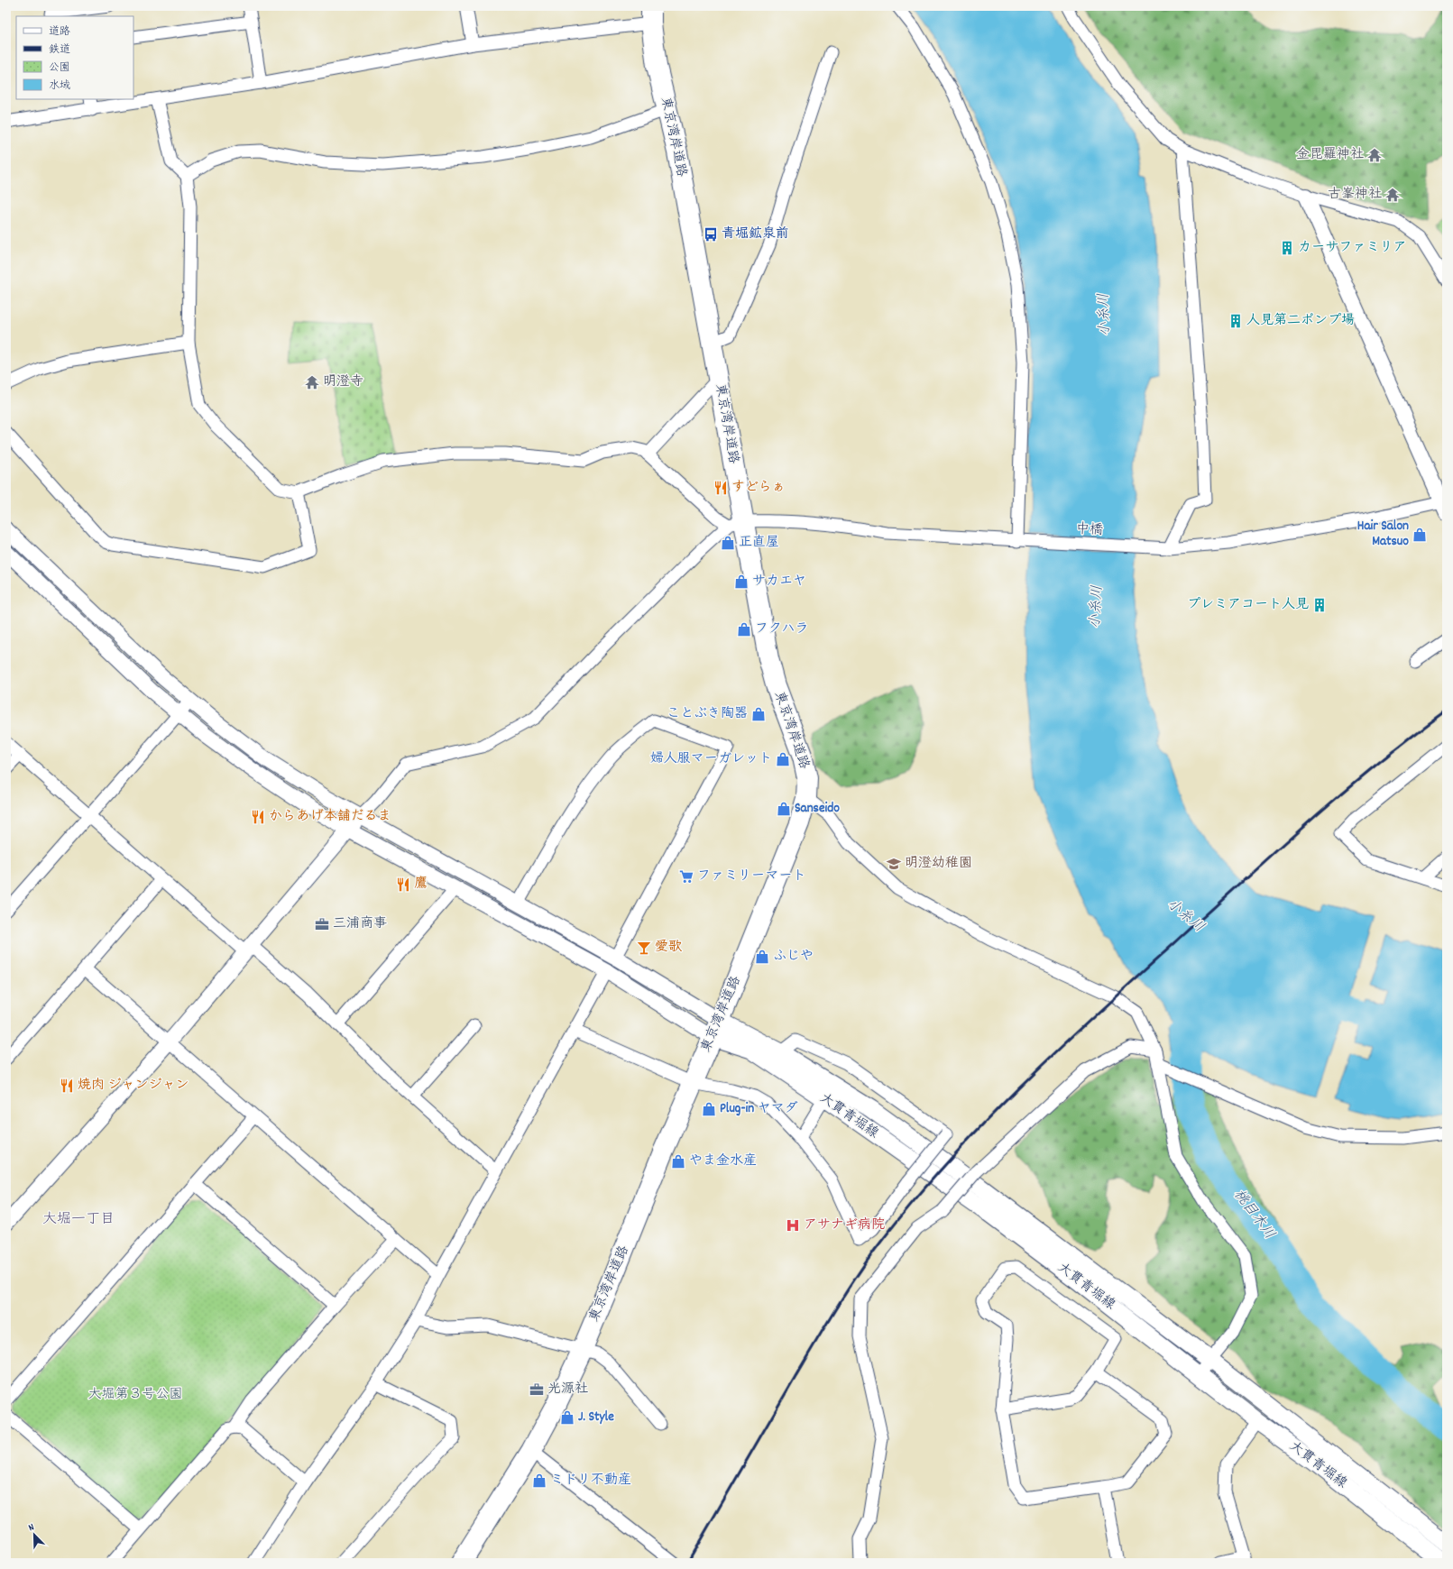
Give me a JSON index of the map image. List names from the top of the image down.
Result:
{
  "streets": {
    "highway": ["東京湾岸道路"],
    "main road": ["大貫青堀線"],
    "street": ["中橋"]
  },
  "crossings": [
    ["東京湾岸道路", "中橋"],
    ["東京湾岸道路", "大貫青堀線"]
  ],
  "districts": ["大堀一丁目"],
  "water": ["小糸川", "桃目木川"],
  "parks": ["大堀第３号公園"],
  "places": {
    "temple": ["金毘羅神社", "古峯神社", "明澄寺"],
    "bus stop": ["青堀鉱泉前"],
    "building": ["カーサファミリア", "人見第二ポンプ場", "プレミアコート人見"],
    "restaurant": [
      "すどらぁ",
      "からあげ本舗だるま",
      "鷹",
      "焼肉 ジャンジャン"
    ],
    "shop": [
      "Hair Salon Matsuo",
      "正直屋",
      "サカエヤ",
      "フクハラ",
      "ことぶき陶器",
      "婦人服マーガレット",
      "Sanseido",
      "ふじや",
      "Plug-in ヤマダ",
      "やま金水産",
      "J. Style",
      "ミドリ不動産"
    ],
    "school or university": ["明澄幼稚園"],
    "supermarket": ["ファミリーマート"],
    "office": ["三浦商事", "光源社"],
    "bar": ["愛歌"],
    "hospital": ["アサナギ病院"]
  },
  "legend": [
    "道路",
    "鉄道",
    "公園",
    "水域"
  ],
  "north": "top left"
}
